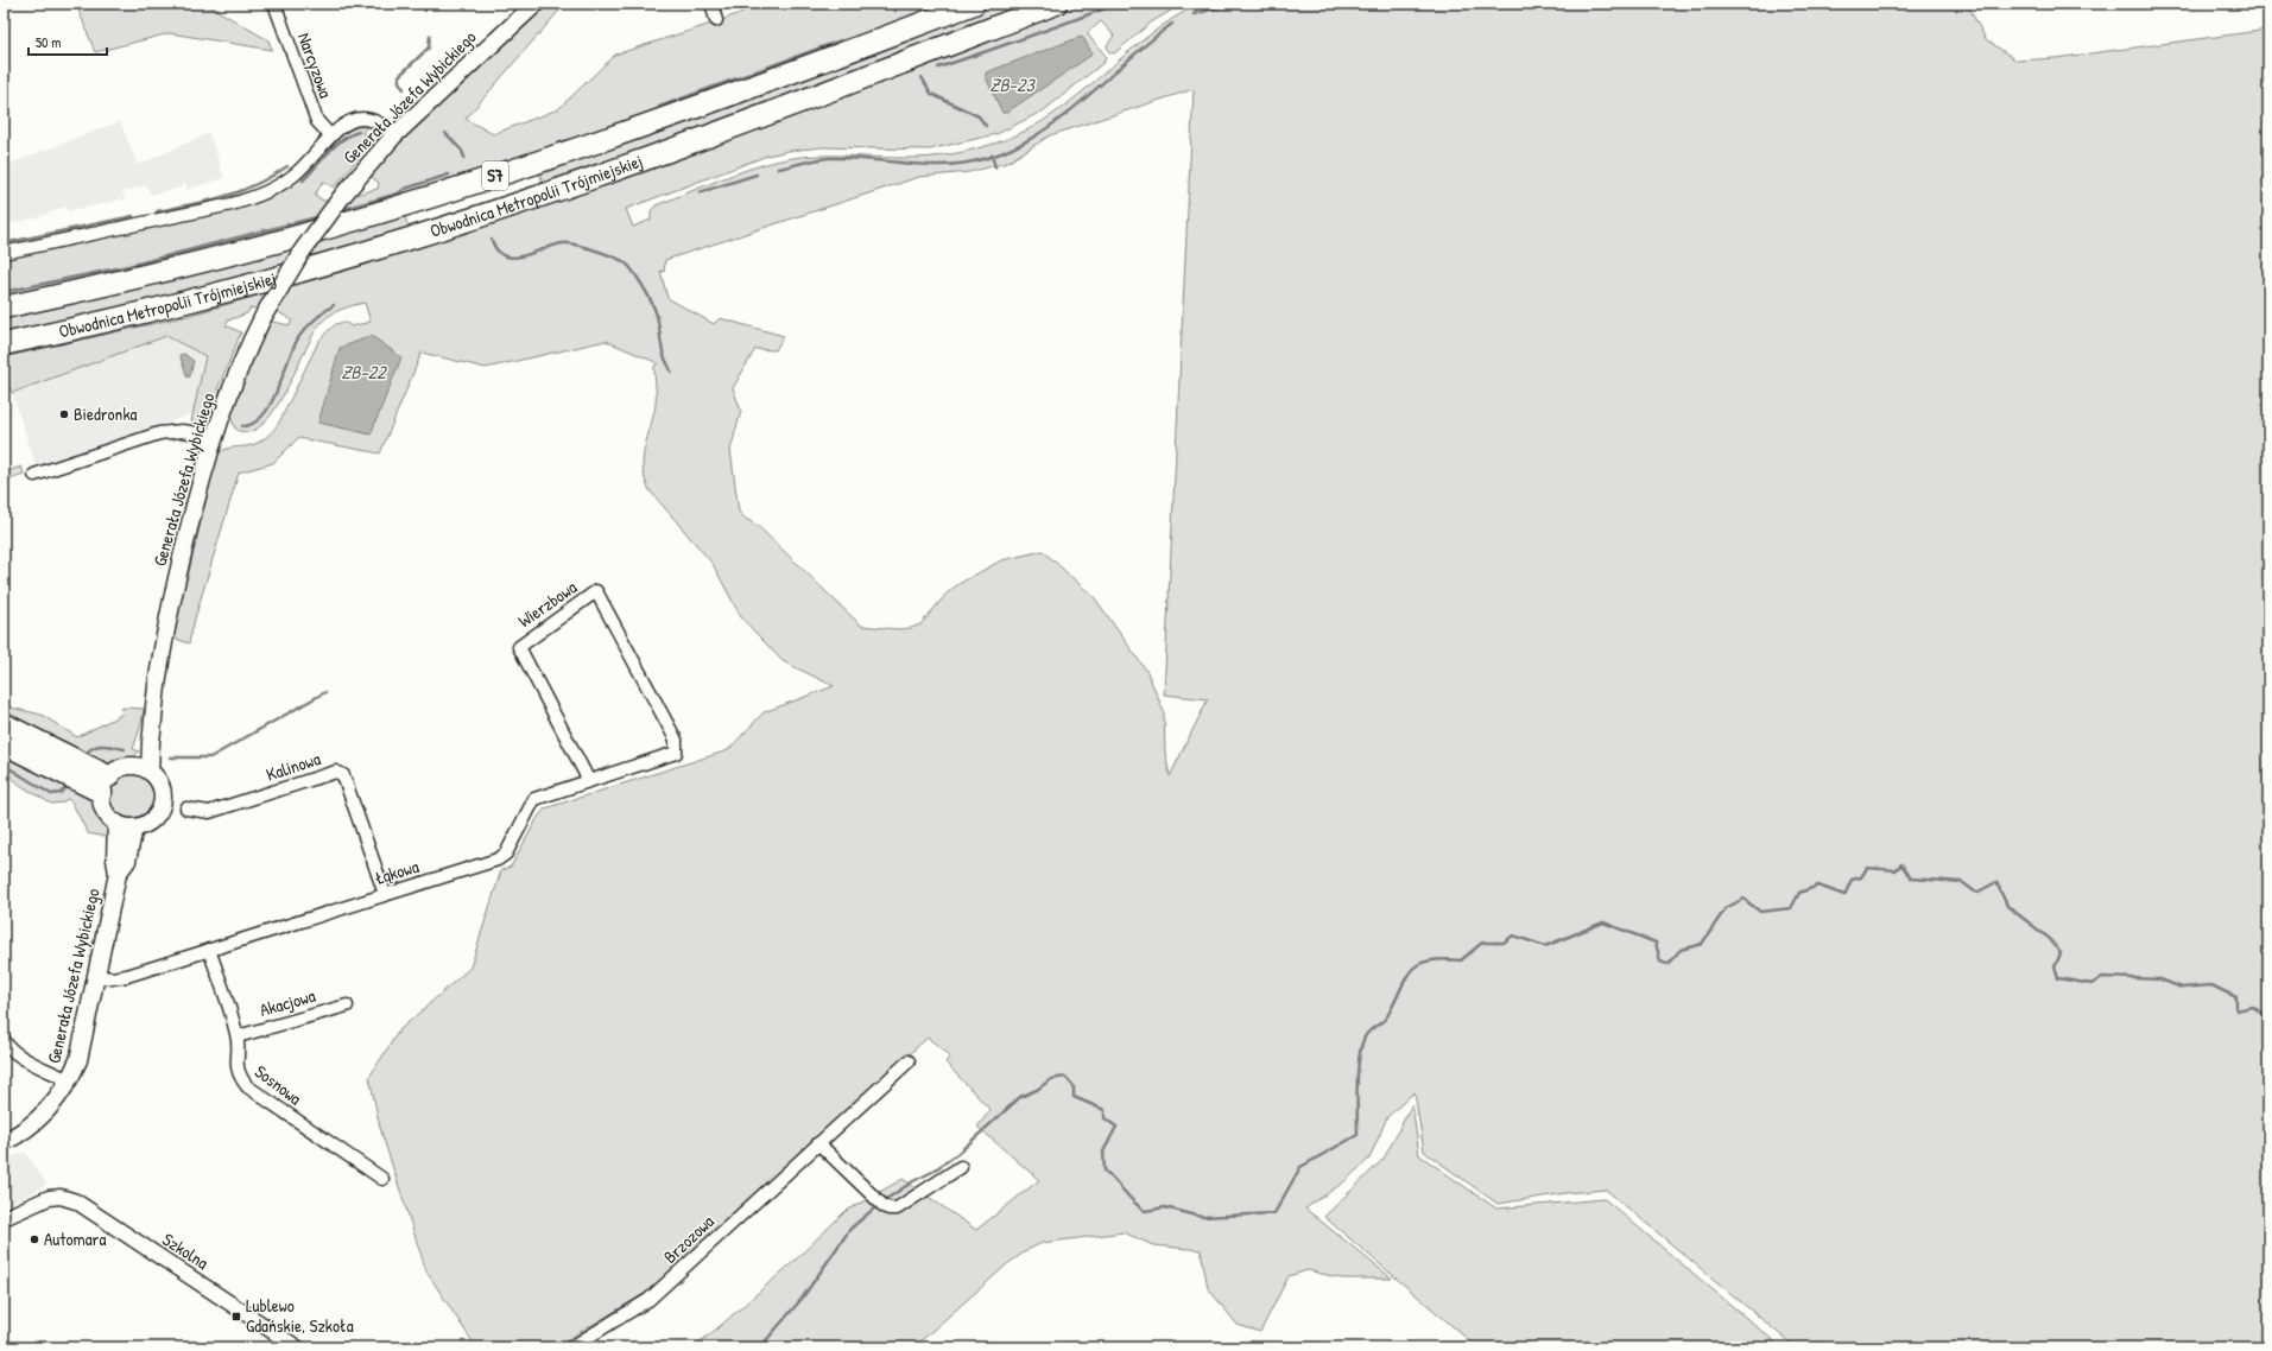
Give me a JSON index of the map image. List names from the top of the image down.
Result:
{
  "streets": {
    "highway": ["S7", "Obwodnica Metropolii Trójmiejskiej"],
    "main road": ["Generała Józefa Wybickiego"],
    "street": [
      "Narcyzowa",
      "Wierzbowa",
      "Kalinowa",
      "Łąkowa",
      "Akacjowa",
      "Sosnowa",
      "Brzozowa",
      "Szkolna"
    ]
  },
  "crossings": [
    ["Generała Józefa Wybickiego", "Łąkowa"],
    ["Wierzbowa", "Łąkowa"],
    ["Kalinowa", "Łąkowa"],
    ["Łąkowa", "Sosnowa"],
    ["Akacjowa", "Sosnowa"]
  ],
  "water": ["ZB-23", "ZB-22"],
  "places": {
    "other": ["Biedronka", "Automara"],
    "transit": ["Lublewo Gdańskie, Szkoła"]
  },
  "scale_bar": "50 m"
}
